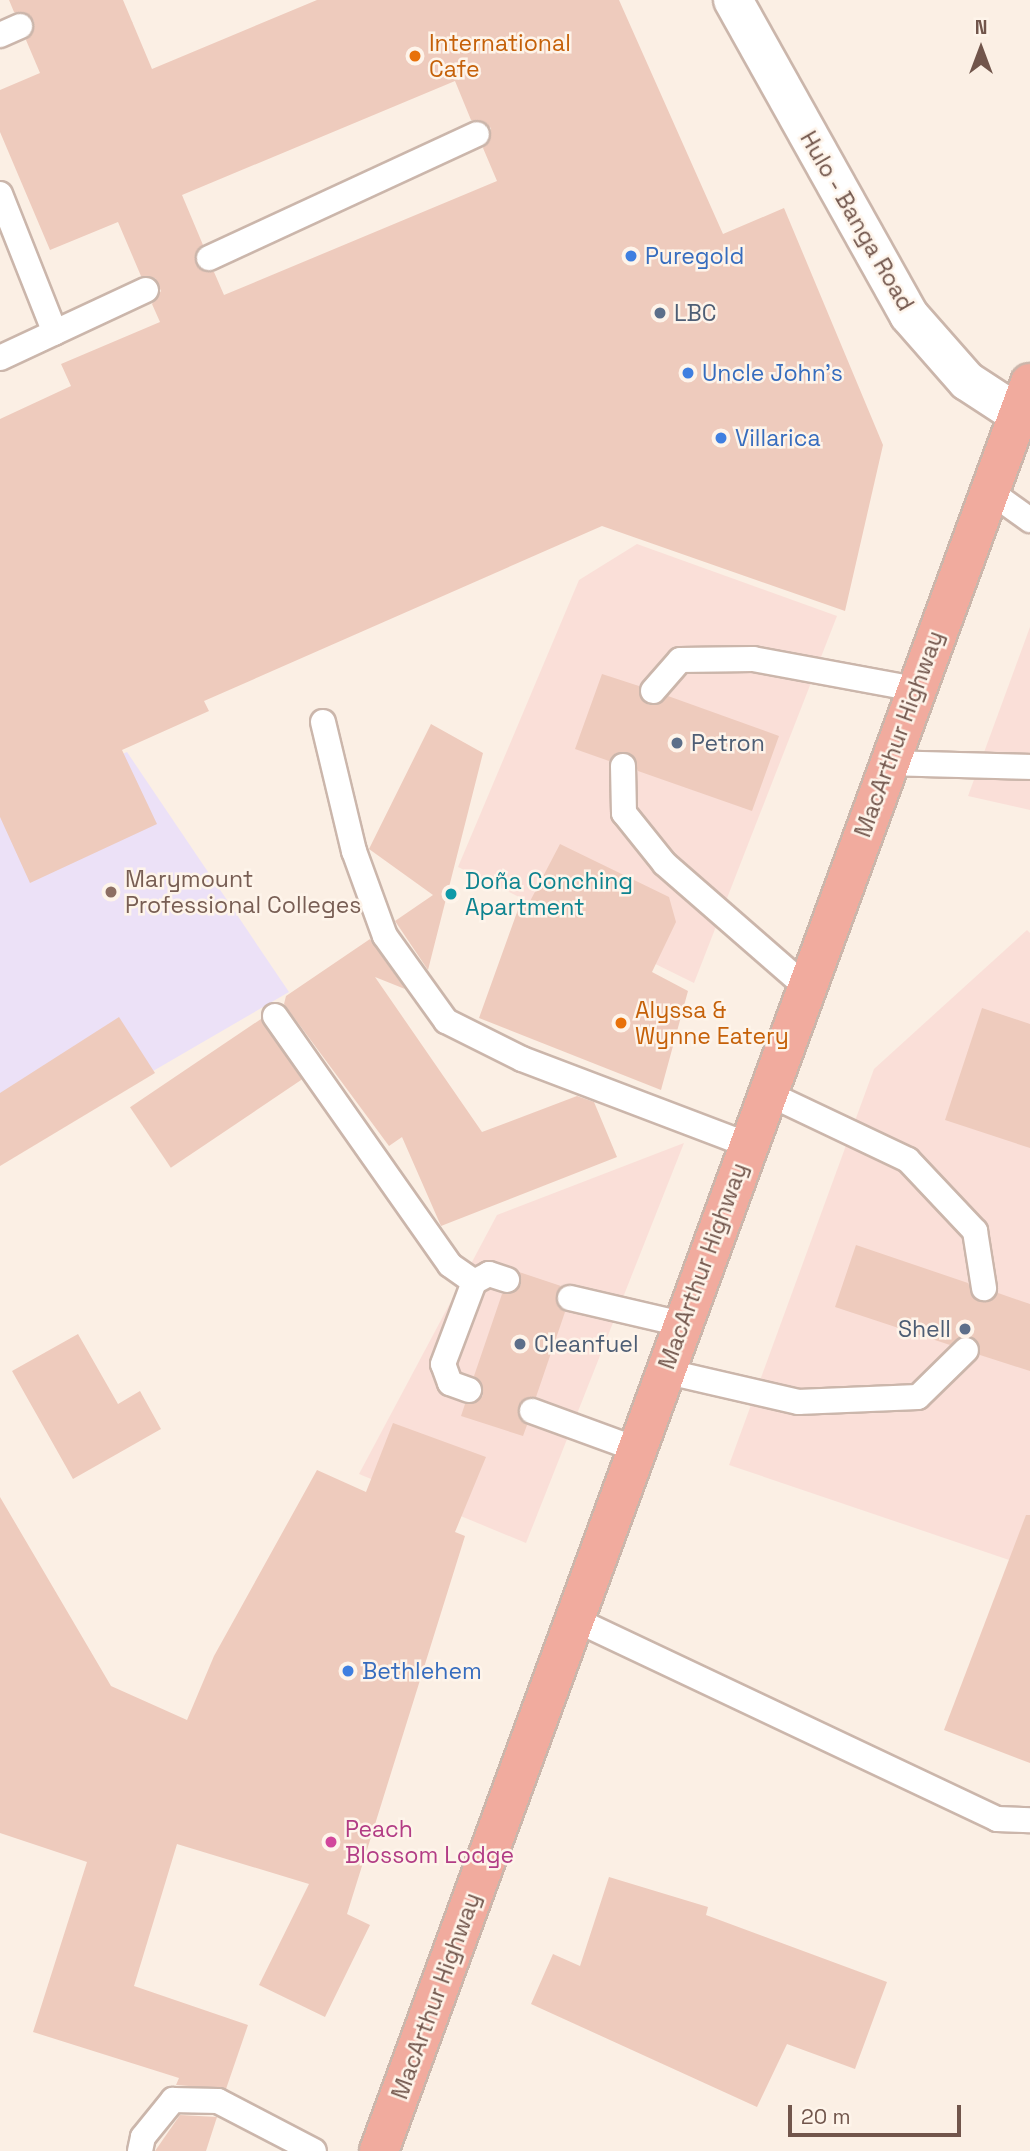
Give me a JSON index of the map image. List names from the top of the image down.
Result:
{
  "streets": {
    "highway": ["MacArthur Highway"],
    "main road": ["Hulo - Banga Road"]
  },
  "crossings": [
    ["Hulo - Banga Road", "MacArthur Highway"]
  ],
  "places": [
    "International Cafe",
    "Puregold",
    "LBC",
    "Uncle John's",
    "Villarica",
    "Petron",
    "Marymount Professional Colleges",
    "Doña Conching Apartment",
    "Alyssa & Wynne Eatery",
    "Shell",
    "Cleanfuel",
    "Bethlehem",
    "Peach Blossom Lodge"
  ],
  "scale_bar": "20 m",
  "north": "top"
}
